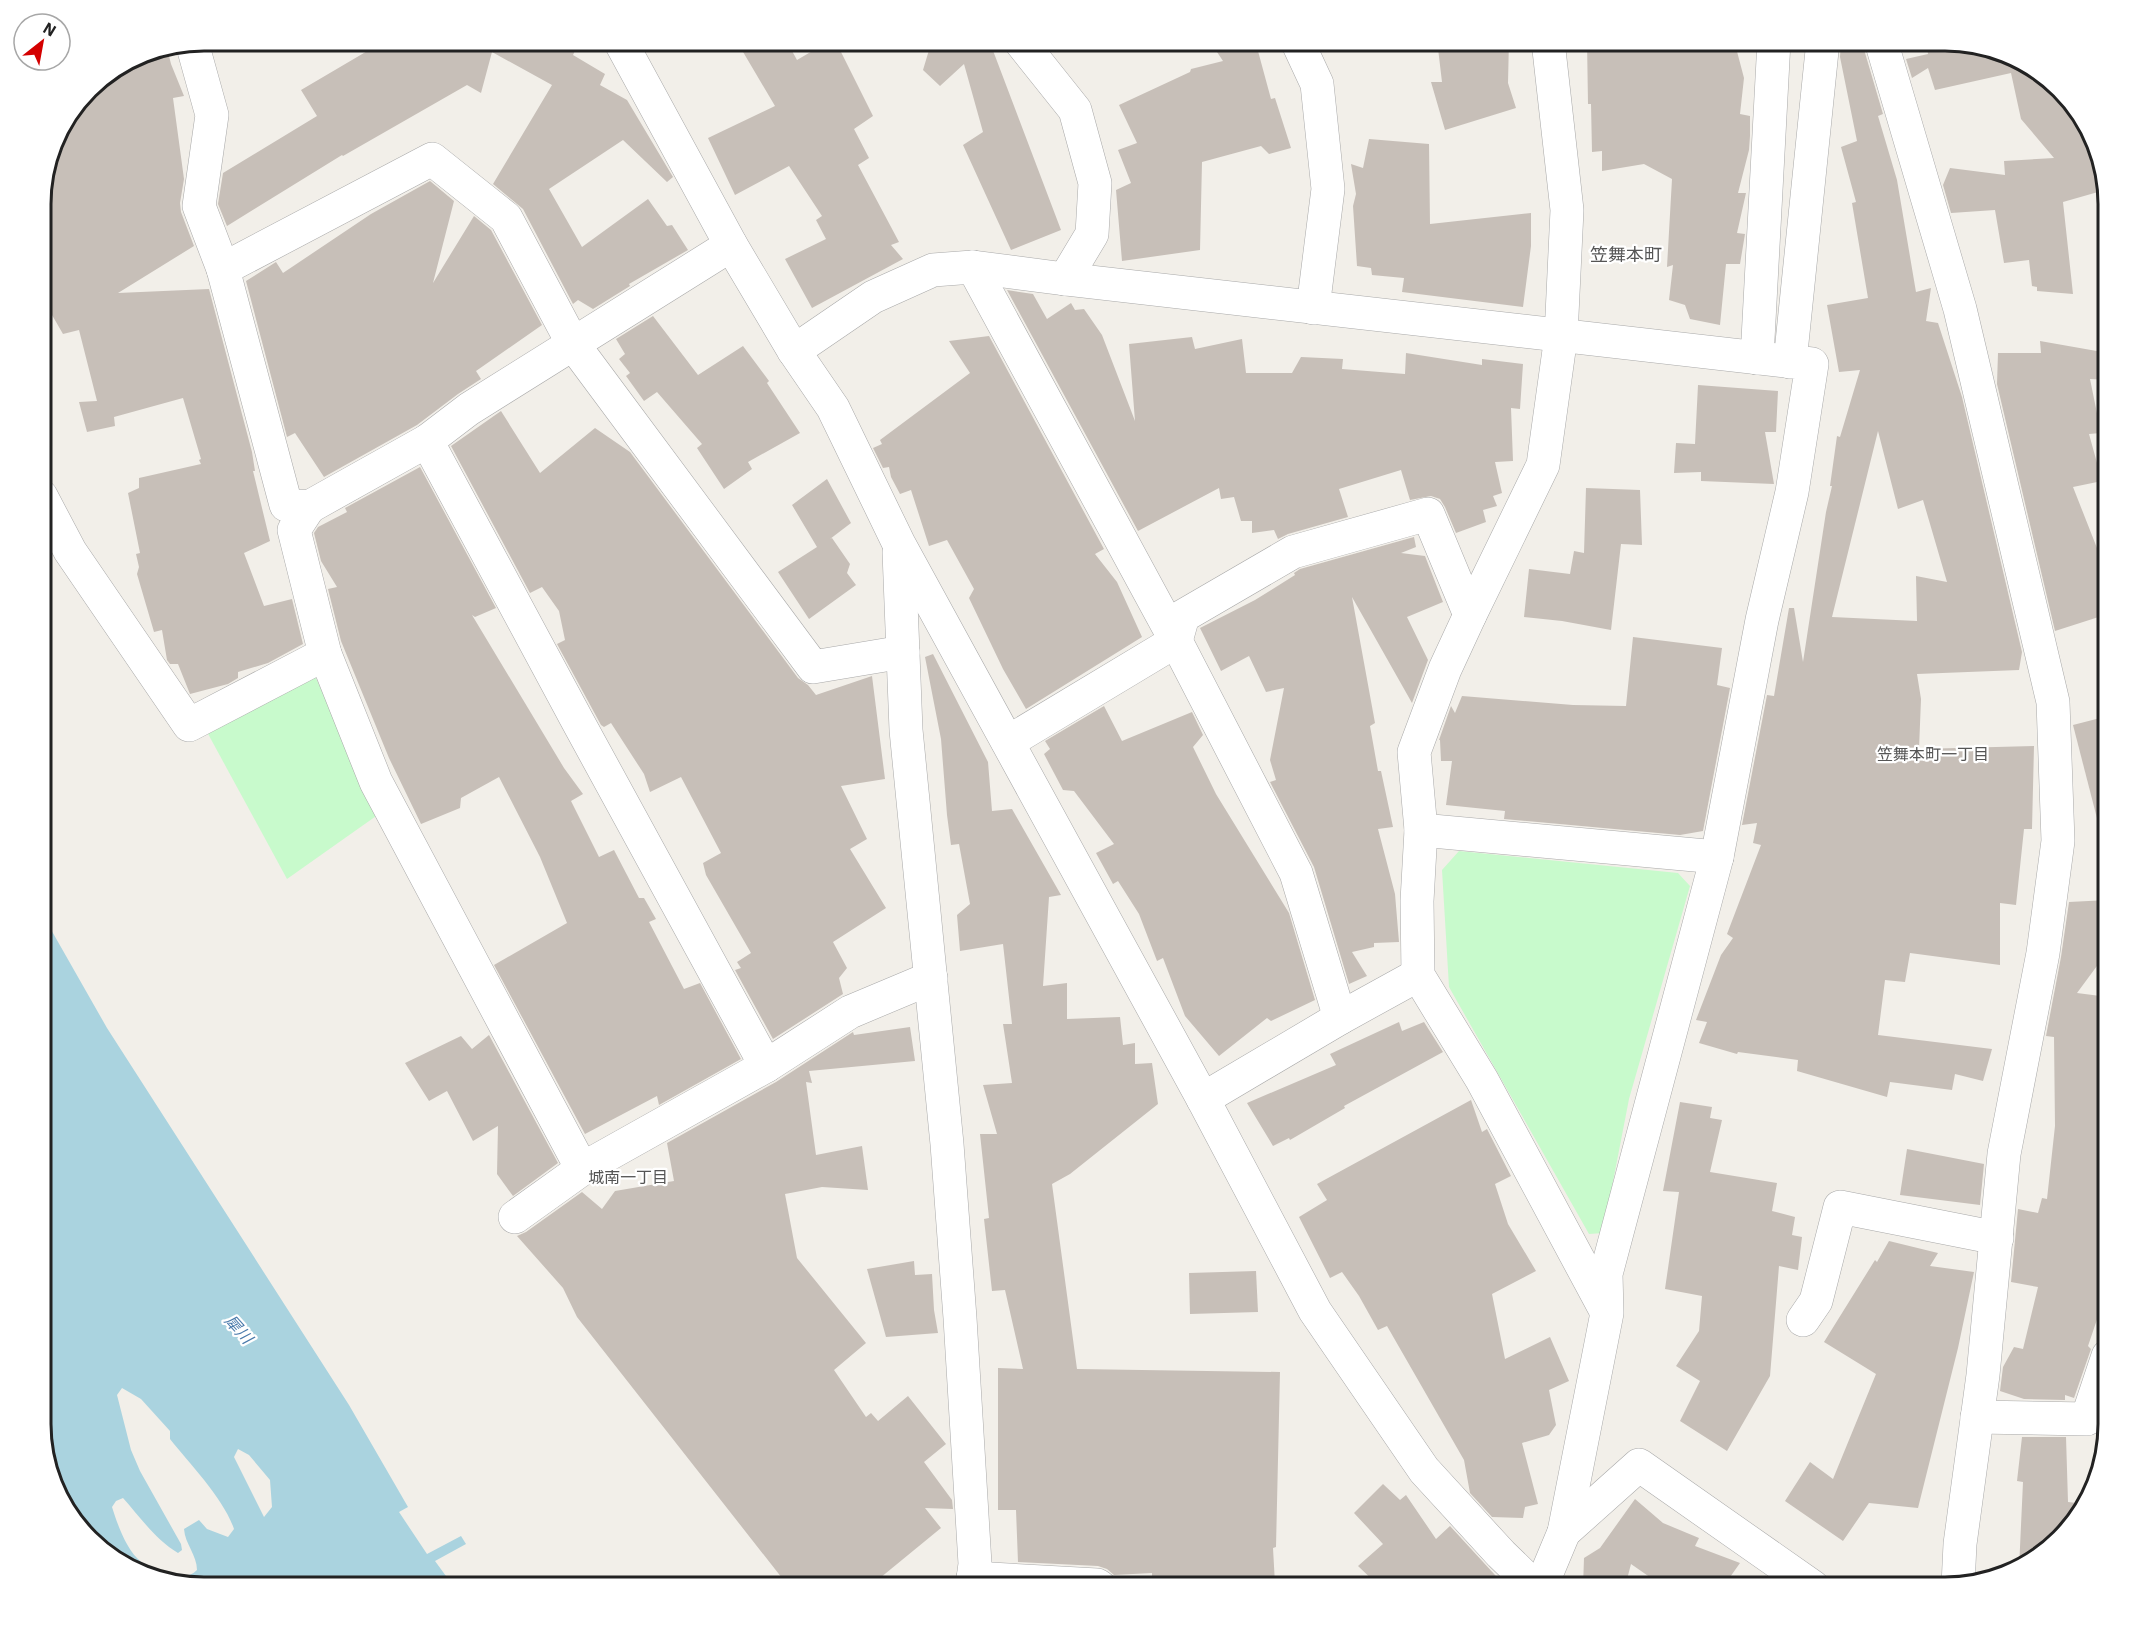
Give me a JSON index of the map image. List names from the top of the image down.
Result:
{
  "districts": ["笠舞本町", "笠舞本町一丁目", "城南一丁目"],
  "water": ["犀川"],
  "north": "top right"
}
